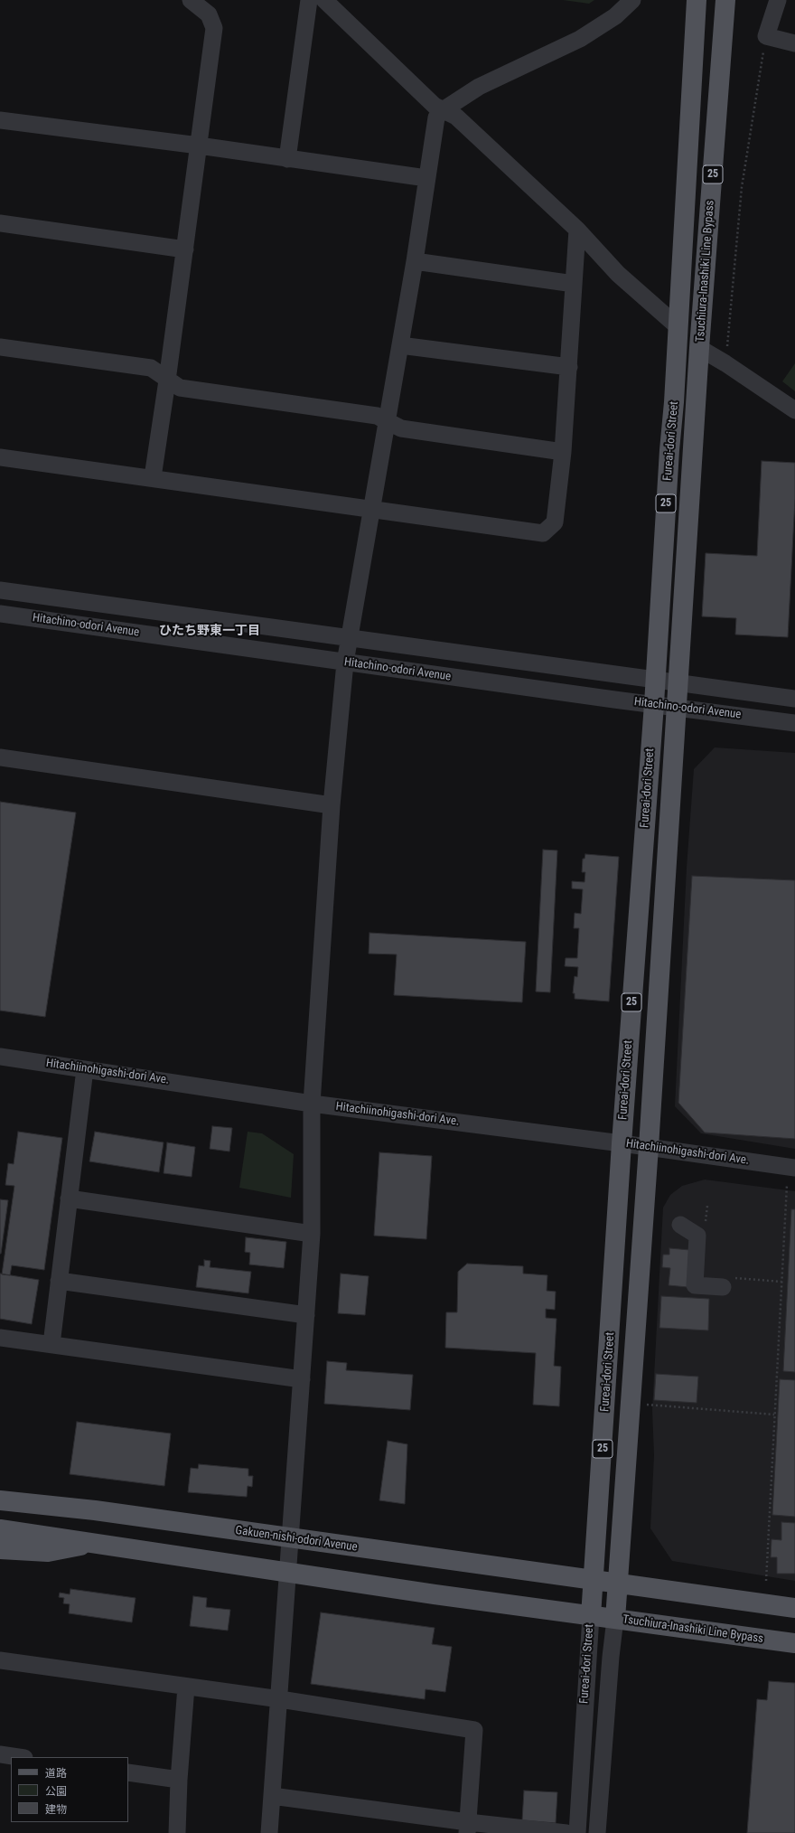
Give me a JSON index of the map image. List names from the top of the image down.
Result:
{
  "streets": {
    "main road": [
      "25",
      "Tsuchiura-Inashiki Line Bypass",
      "Fureai-dori Street",
      "Gakuen-nishi-odori Avenue"
    ],
    "street": ["Hitachino-odori Avenue", "Hitachiinohigashi-dori Ave."]
  },
  "crossings": [
    ["Tsuchiura-Inashiki Line Bypass", "Fureai-dori Street"],
    ["Fureai-dori Street", "Hitachino-odori Avenue"],
    ["Fureai-dori Street", "Hitachiinohigashi-dori Ave."],
    ["Fureai-dori Street", "Gakuen-nishi-odori Avenue"]
  ],
  "districts": ["ひたち野東一丁目"],
  "legend": ["道路", "公園", "建物"]
}
